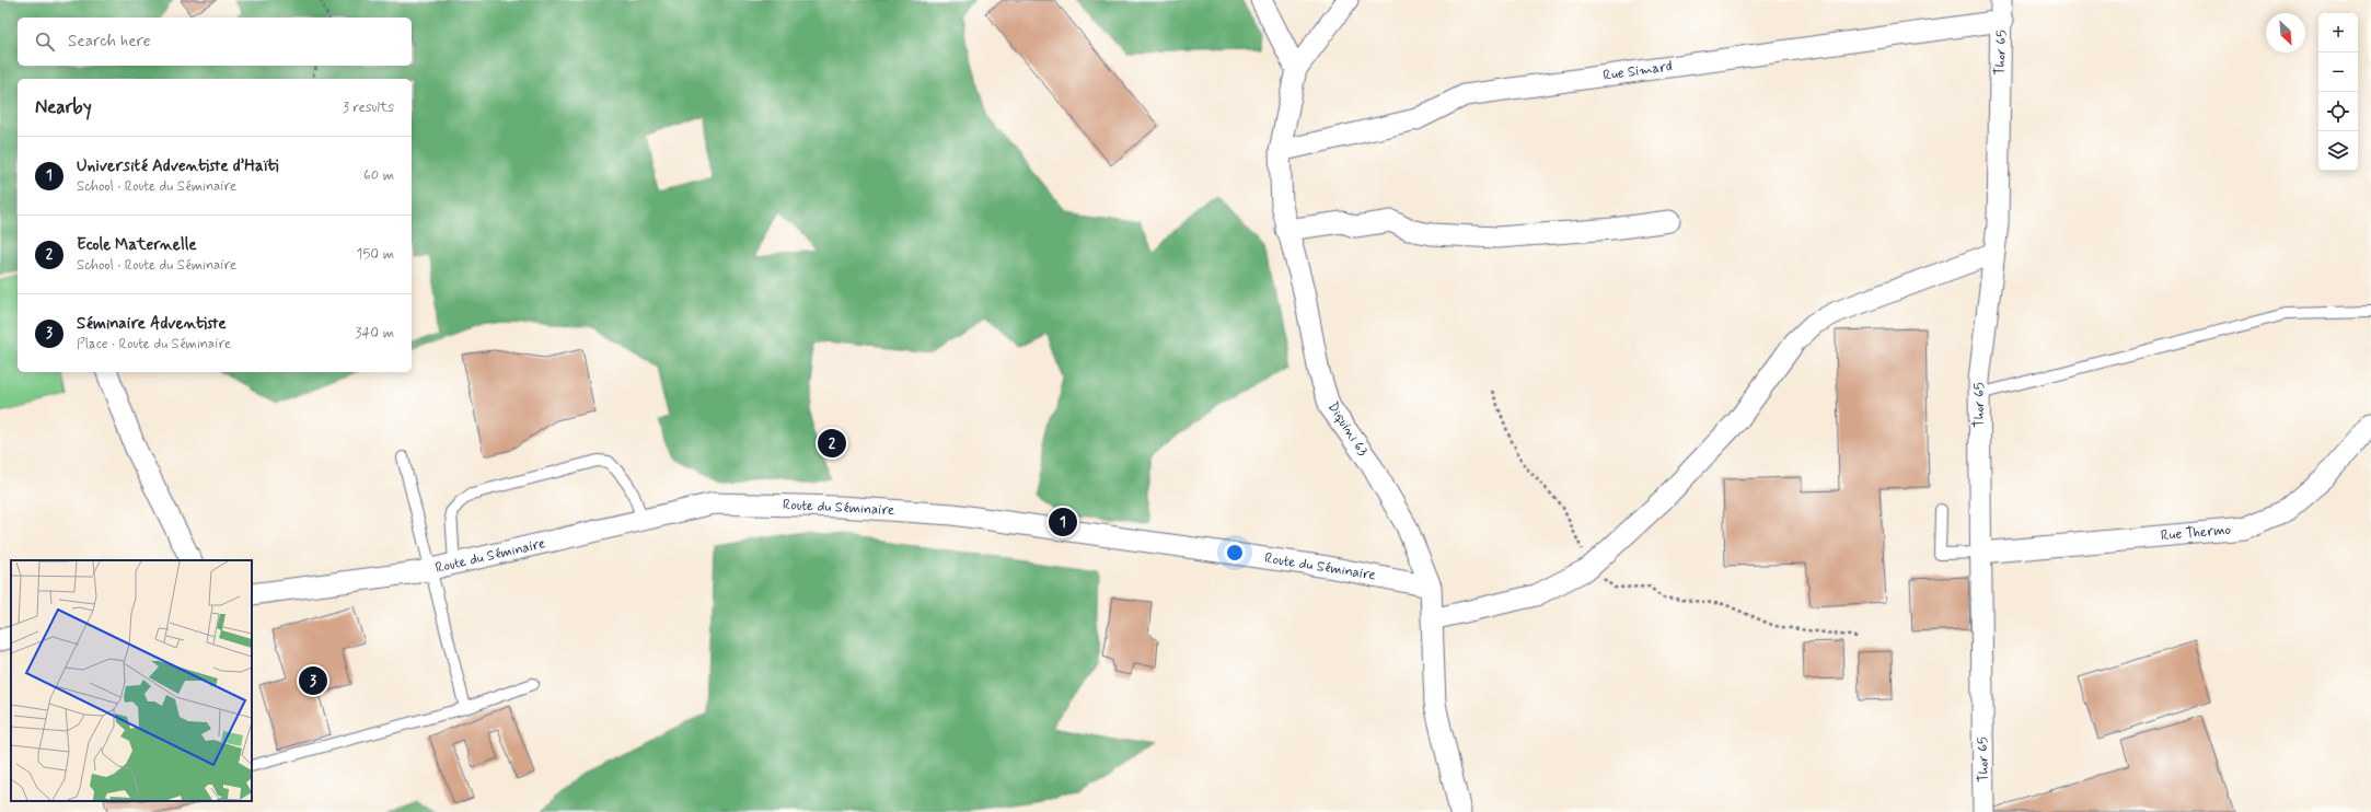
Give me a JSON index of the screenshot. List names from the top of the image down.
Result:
{
  "streets": {
    "street": [
      "Thor 65",
      "Rue Simard",
      "Diquini 63",
      "Route du Séminaire",
      "Rue Thermo"
    ]
  },
  "crossings": [
    ["Thor 65", "Rue Simard"],
    ["Thor 65", "Rue Thermo"],
    ["Rue Simard", "Diquini 63"],
    ["Diquini 63", "Route du Séminaire"]
  ],
  "north": "bottom right",
  "page": {
    "map_buttons": ["+", "−"],
    "search": "Search here",
    "heading": ["Nearby", "3 results"],
    "list": [
      {
        "mark": "1",
        "name": "Université Adventiste d’Haïti",
        "note": "School · Route du Séminaire",
        "value": "60 m"
      },
      {
        "mark": "2",
        "name": "Ecole Maternelle",
        "note": "School · Route du Séminaire",
        "value": "150 m"
      },
      {
        "mark": "3",
        "name": "Séminaire Adventiste",
        "note": "Place · Route du Séminaire",
        "value": "340 m"
      }
    ],
    "pins": ["2", "1", "3"]
  }
}
